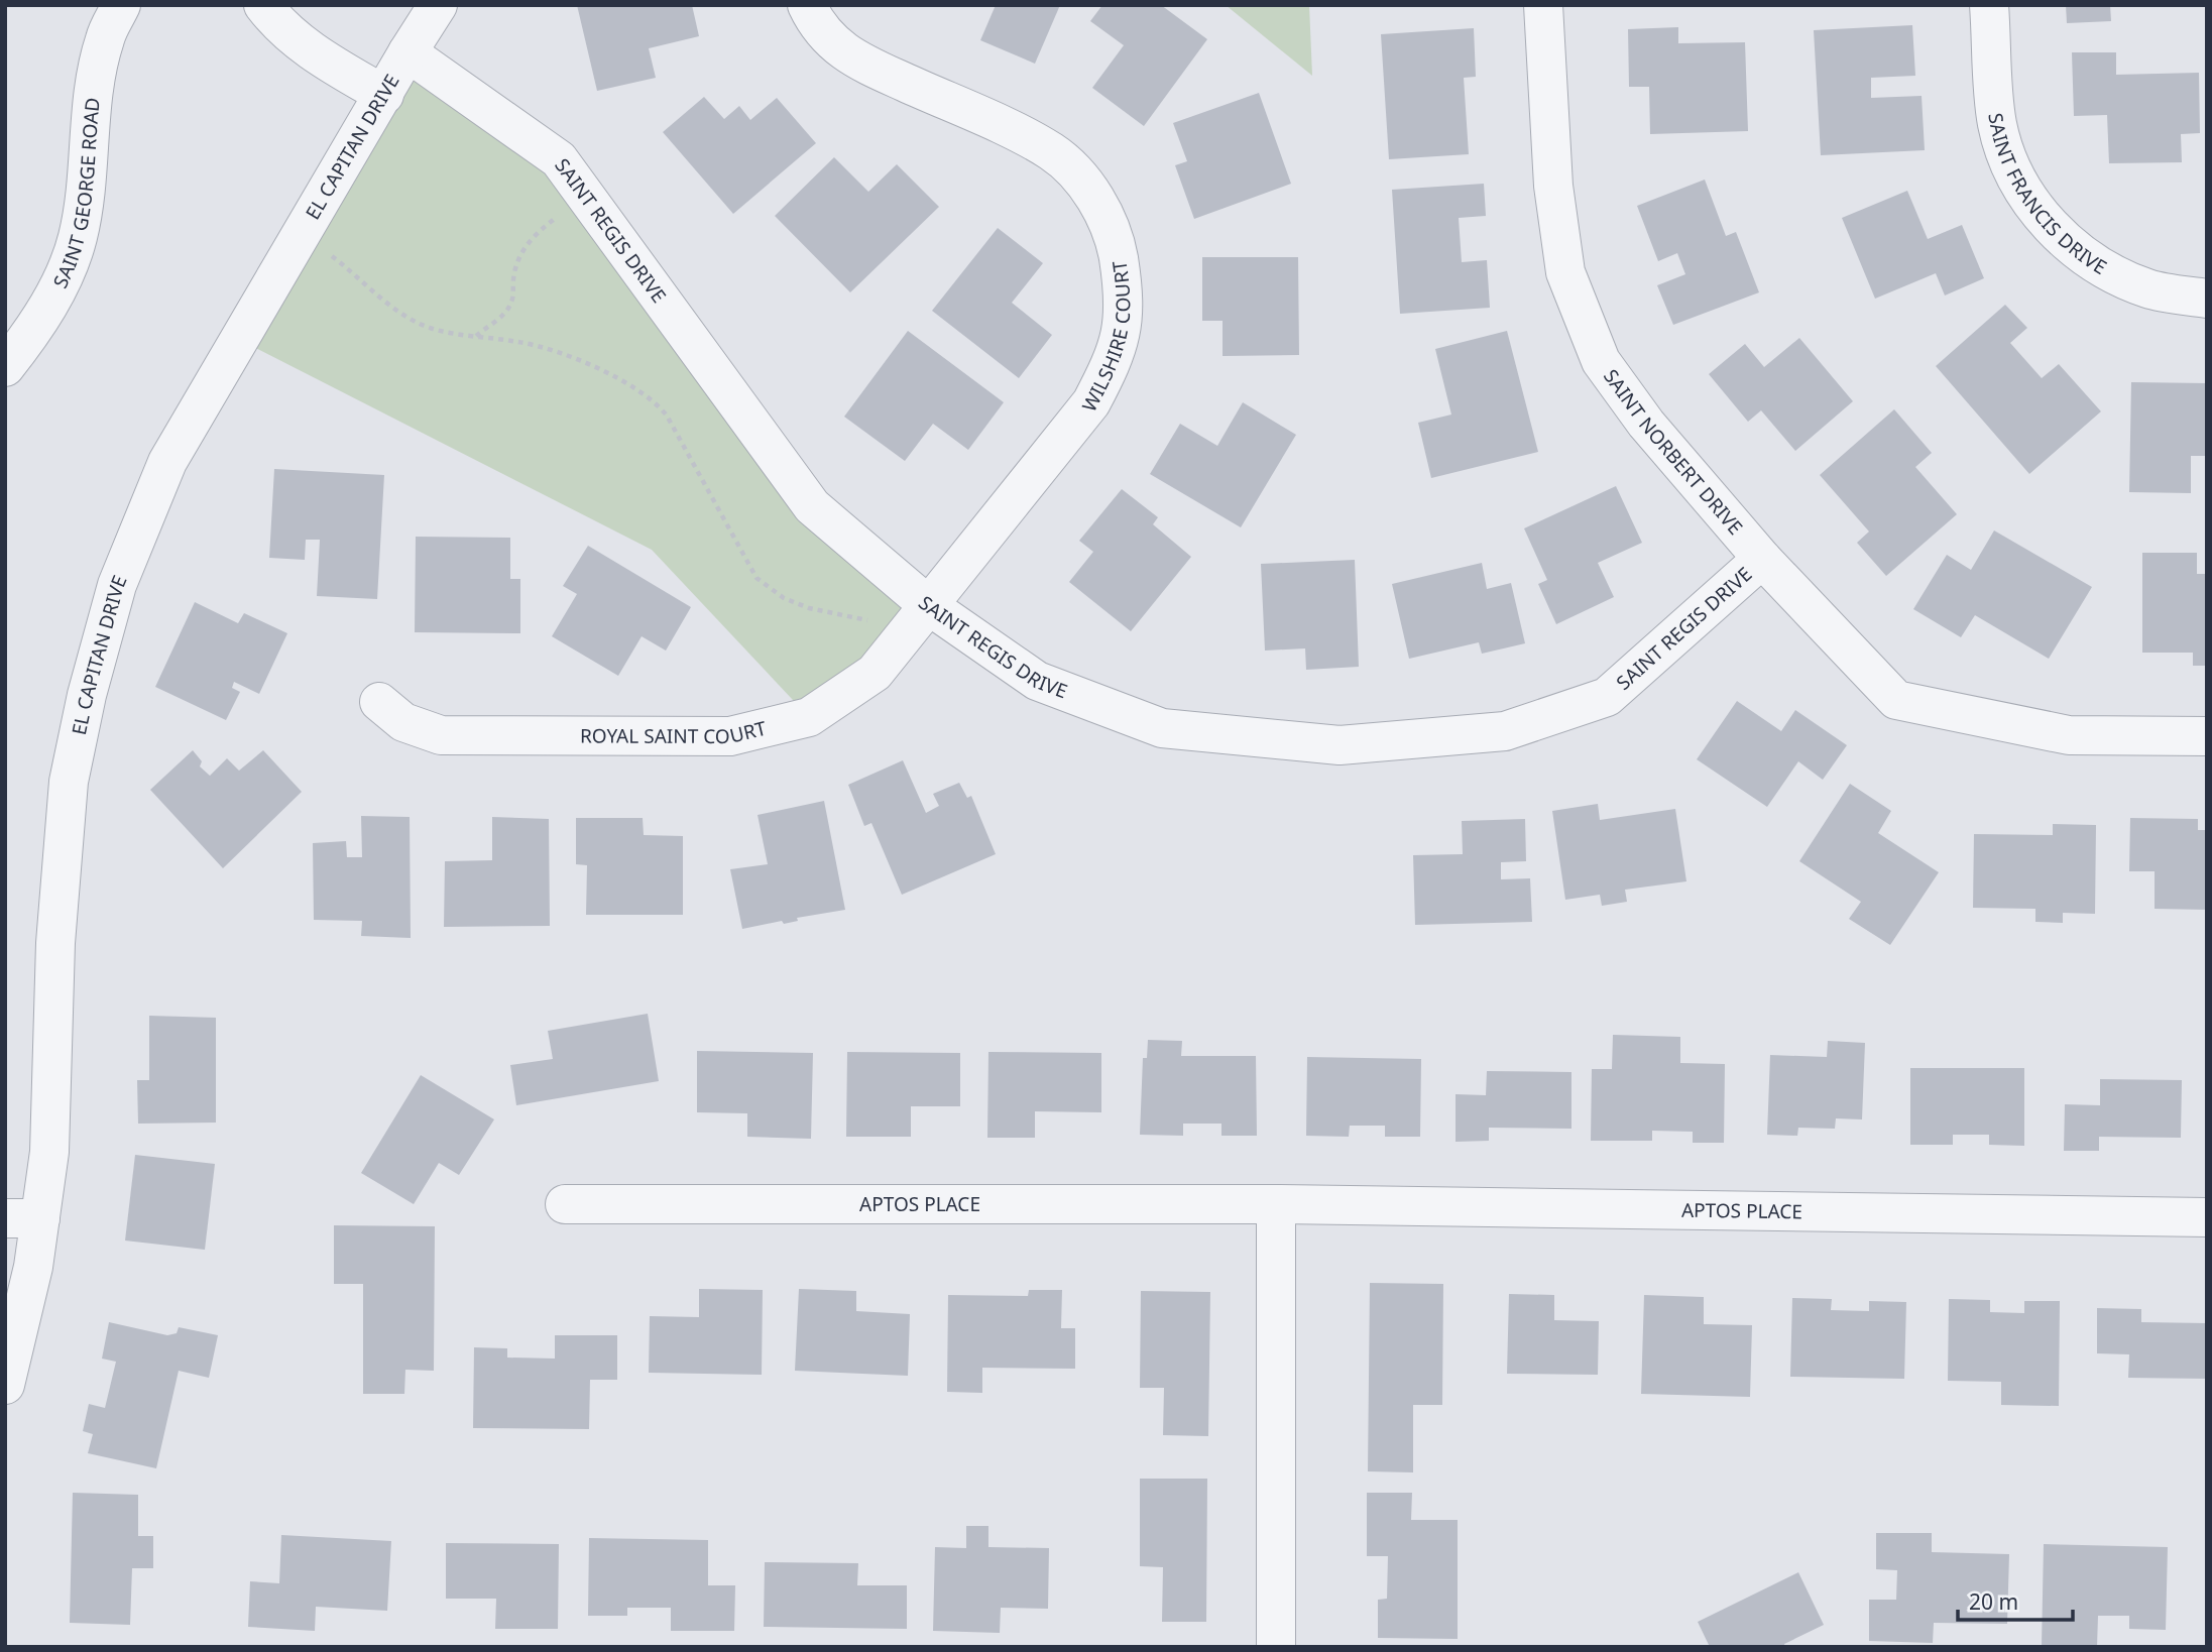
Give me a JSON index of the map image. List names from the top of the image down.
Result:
{
  "streets": {
    "street": [
      "EL CAPITAN DRIVE",
      "SAINT FRANCIS DRIVE",
      "SAINT GEORGE ROAD",
      "SAINT REGIS DRIVE",
      "WILSHIRE COURT",
      "SAINT NORBERT DRIVE",
      "ROYAL SAINT COURT",
      "APTOS PLACE"
    ]
  },
  "crossings": [
    ["EL CAPITAN DRIVE", "SAINT REGIS DRIVE"],
    ["SAINT REGIS DRIVE", "WILSHIRE COURT"],
    ["SAINT REGIS DRIVE", "SAINT NORBERT DRIVE"],
    ["SAINT REGIS DRIVE", "ROYAL SAINT COURT"],
    ["WILSHIRE COURT", "ROYAL SAINT COURT"]
  ],
  "scale_bar": "20 m"
}
